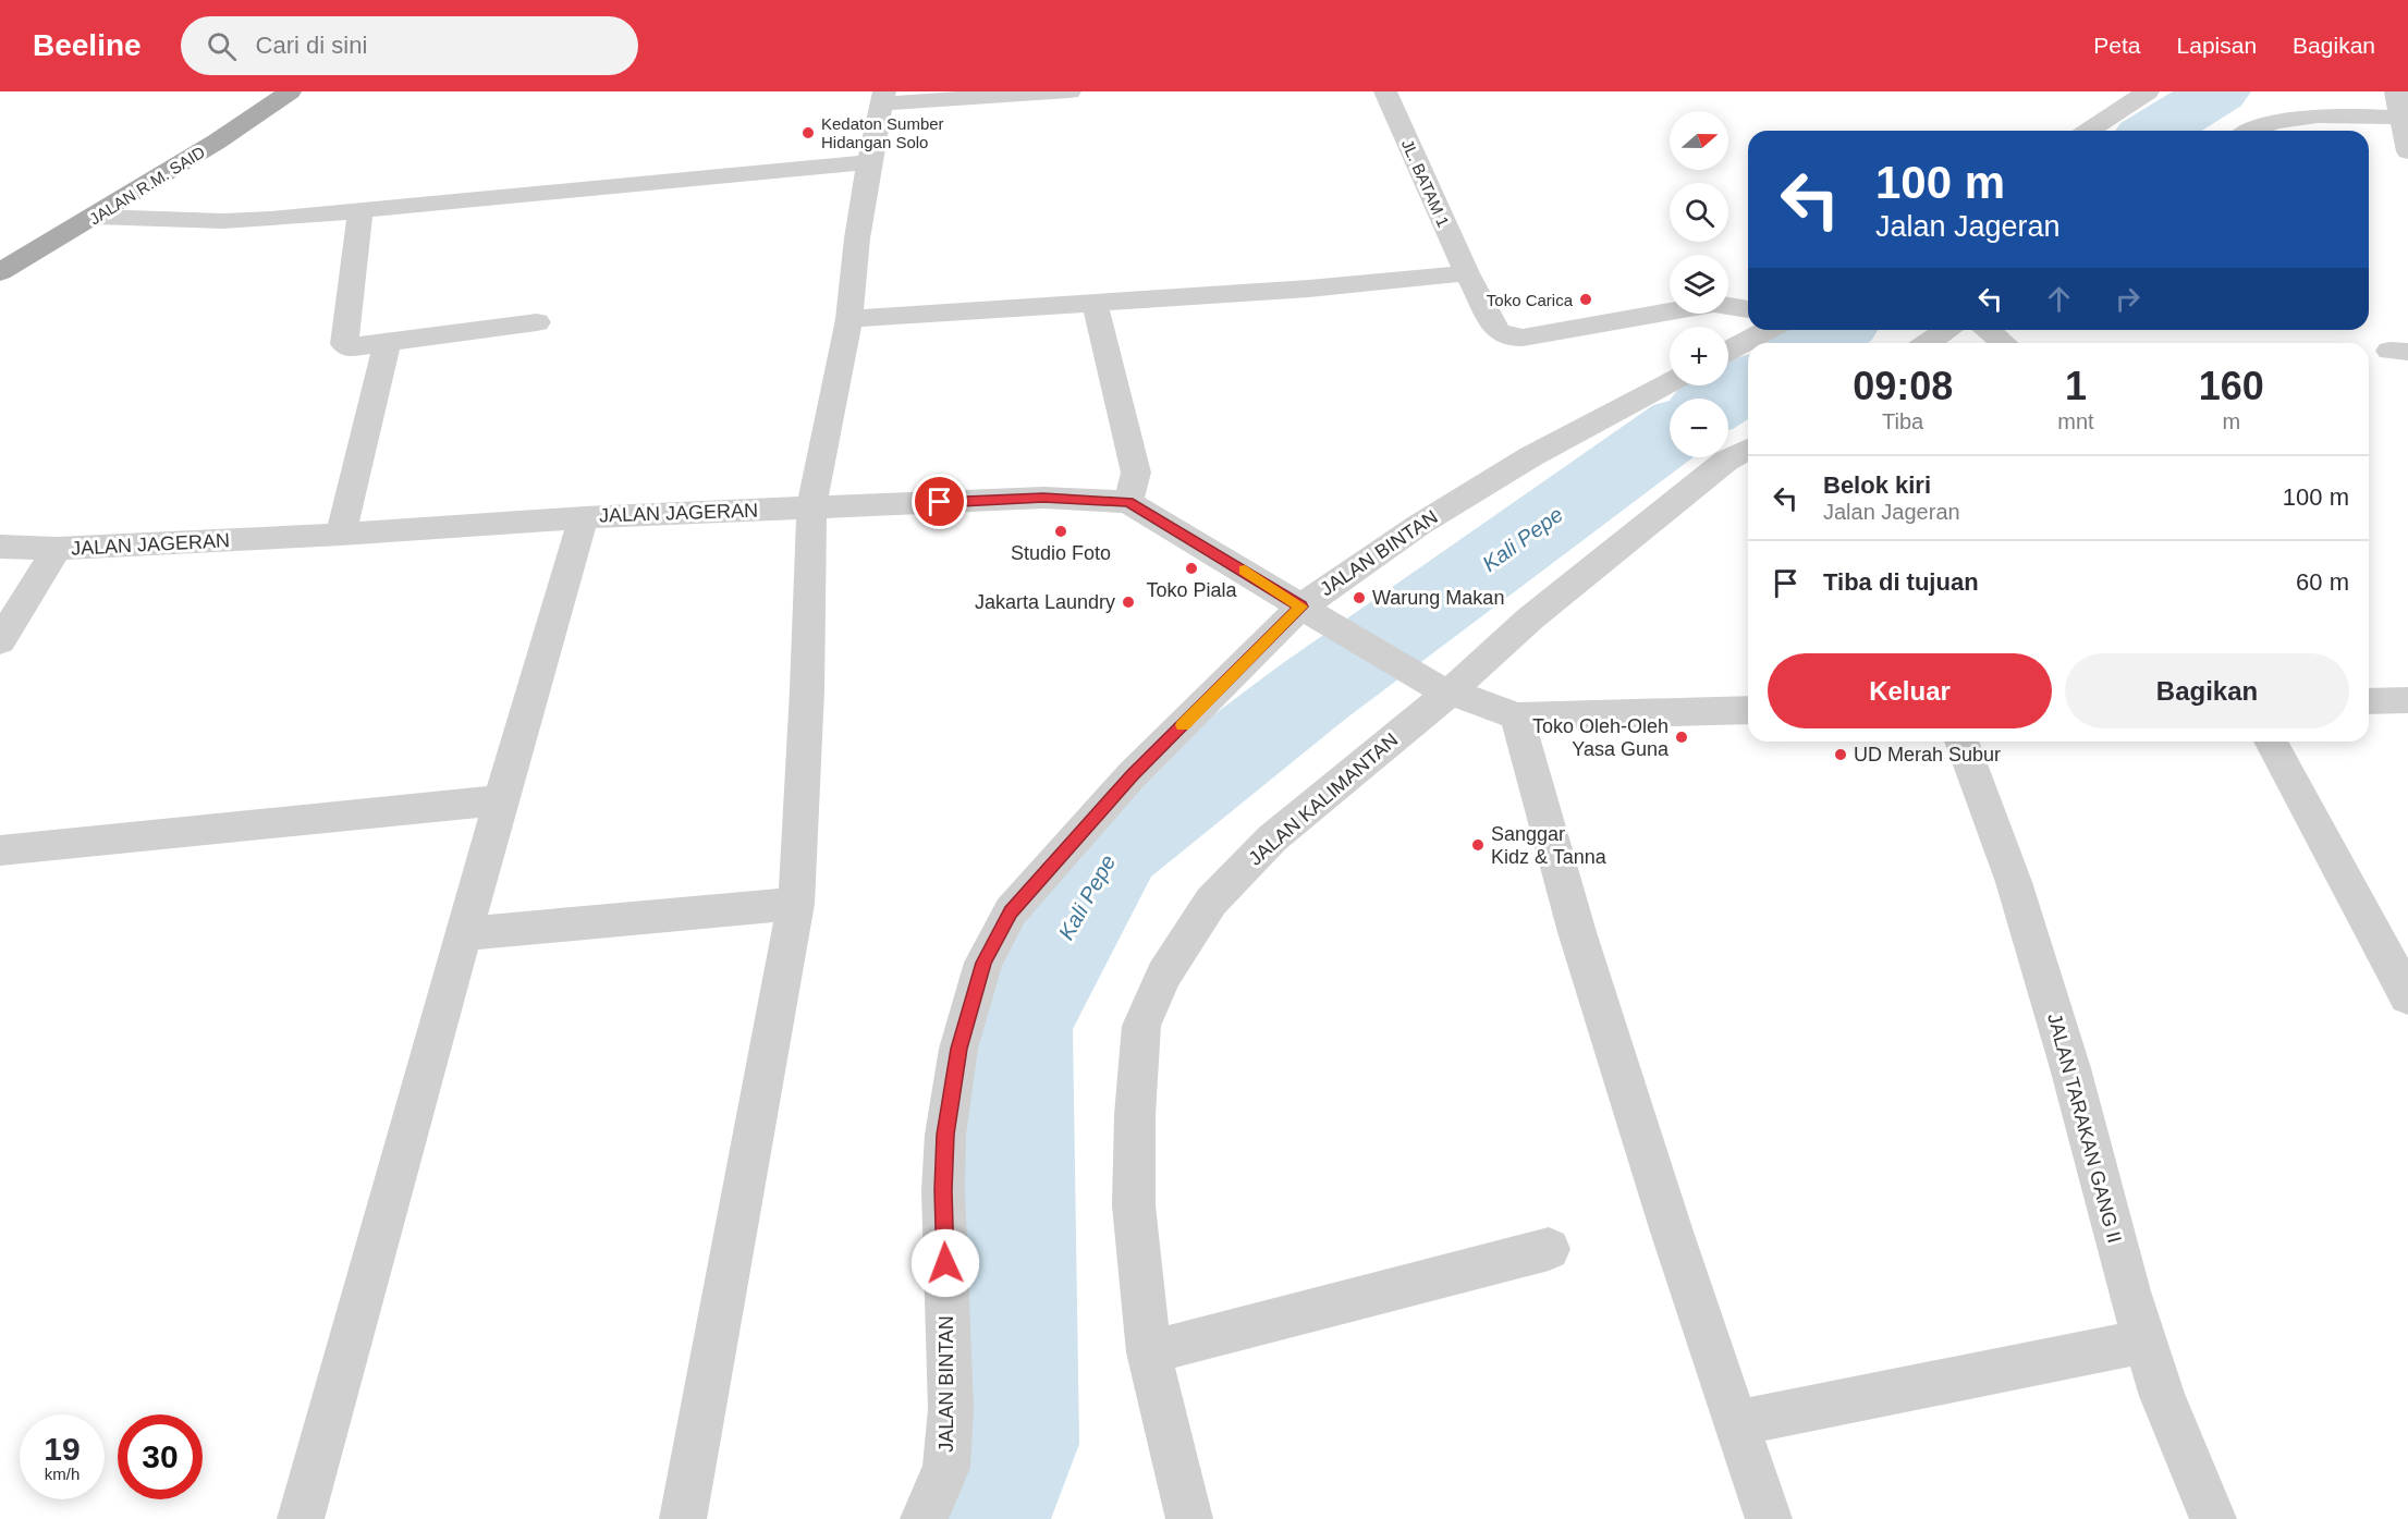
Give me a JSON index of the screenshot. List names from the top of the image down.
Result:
{
  "streets": {
    "main road": ["JALAN R.M. SAID"],
    "street": [
      "JL. BATAM 1",
      "JALAN JAGERAN",
      "JALAN BINTAN",
      "JALAN KALIMANTAN",
      "JALAN TARAKAN GANG II"
    ]
  },
  "crossings": [
    ["JALAN JAGERAN", "JALAN BINTAN"],
    ["JALAN JAGERAN", "JALAN KALIMANTAN"]
  ],
  "water": ["Kali Pepe"],
  "places": [
    "Kedaton Sumber Hidangan Solo",
    "Toko Carica",
    "Studio Foto",
    "Toko Piala",
    "Warung Makan",
    "Jakarta Laundry",
    "Toko Oleh-Oleh Yasa Guna",
    "UD Merah Subur",
    "Sanggar Kidz & Tanna"
  ],
  "north": "right",
  "page": {
    "header": "Beeline",
    "search": "Cari di sini",
    "nav": ["Peta", "Lapisan", "Bagikan"],
    "map_buttons": ["+", "−"],
    "turn": ["100 m", "Jalan Jageran"],
    "eta": [
      "09:08",
      "Tiba",
      "1",
      "mnt",
      "160",
      "m"
    ],
    "list": [
      {
        "name": "Belok kiri",
        "note": "Jalan Jageran",
        "value": "100 m"
      },
      {
        "name": "Tiba di tujuan",
        "value": "60 m"
      }
    ],
    "buttons": ["Keluar", "Bagikan"],
    "speed": "19 km/h",
    "limit": "30"
  }
}
